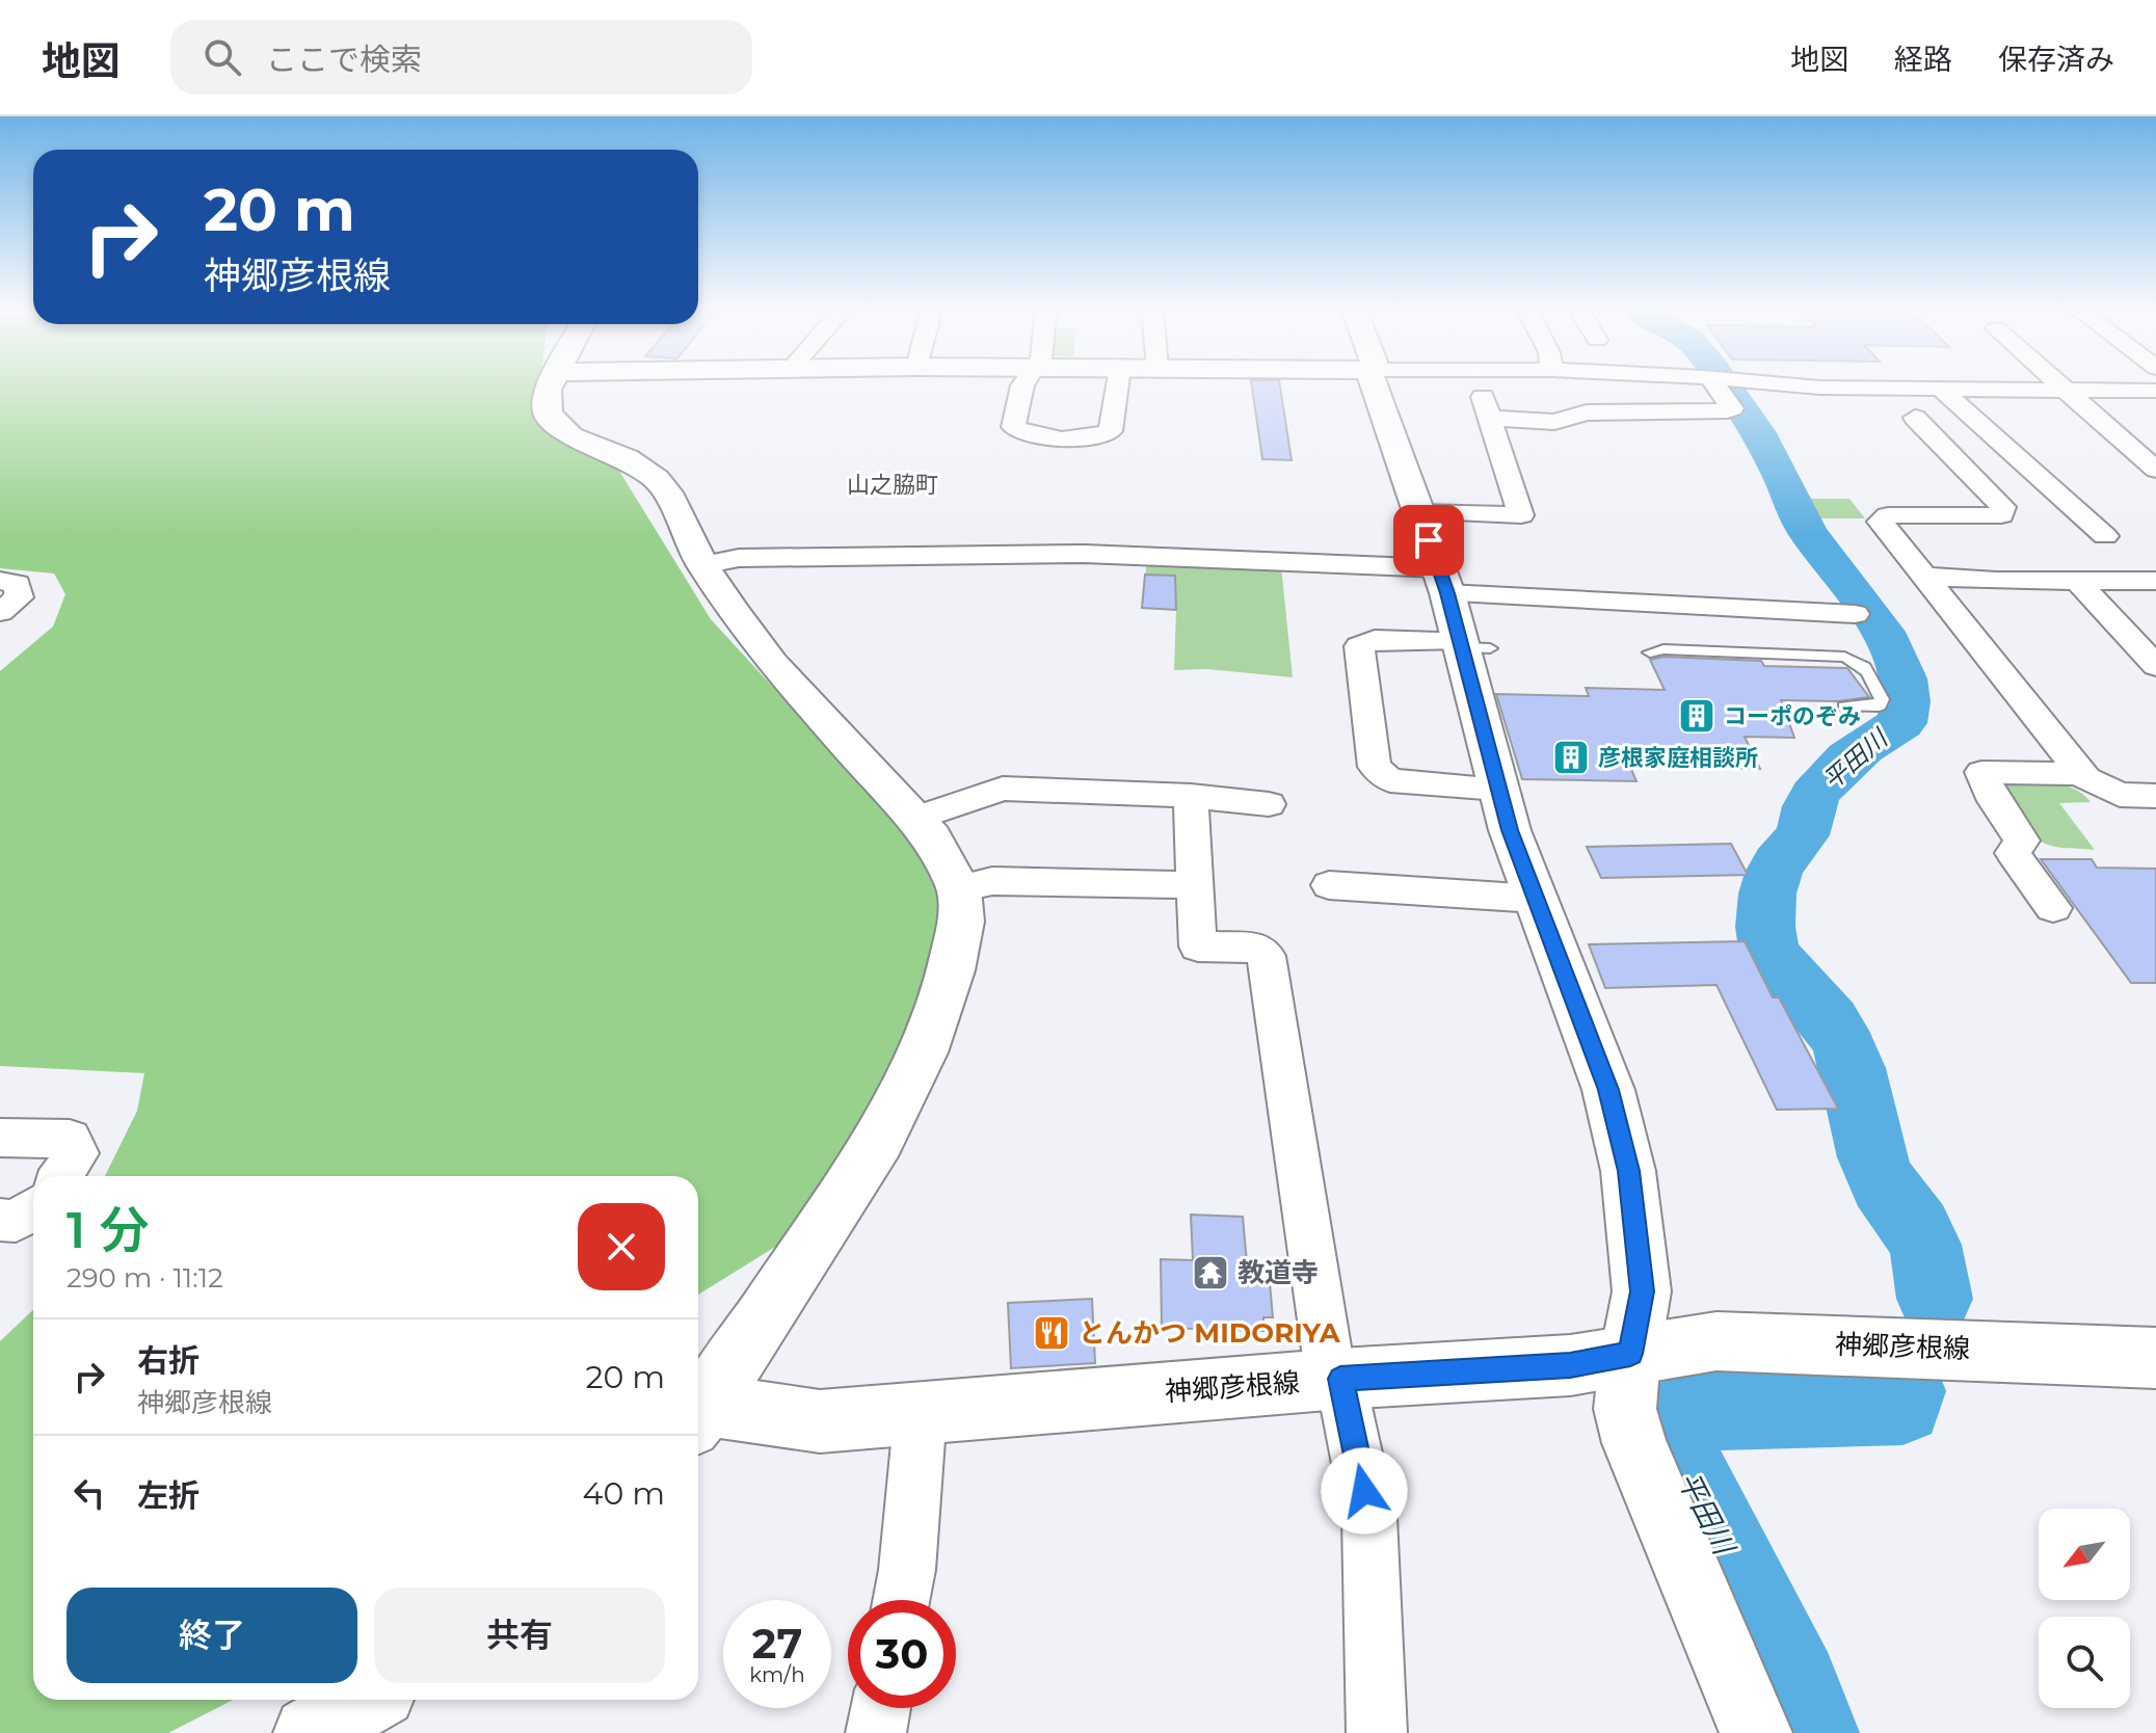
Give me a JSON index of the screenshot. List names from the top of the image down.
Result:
{
  "streets": {
    "street": ["神郷彦根線"]
  },
  "districts": ["山之脇町"],
  "water": ["平田川"],
  "places": {
    "building": ["コーポのぞみ", "彦根家庭相談所"],
    "temple": ["教道寺"],
    "restaurant": ["とんかつ MIDORIYA"]
  },
  "north": "bottom left",
  "page": {
    "header": "地図",
    "search": "ここで検索",
    "nav": ["地図", "経路", "保存済み"],
    "turn": ["20 m", "神郷彦根線"],
    "heading": ["1 分", "290 m · 11:12"],
    "list": [
      {
        "name": "右折",
        "note": "神郷彦根線",
        "value": "20 m"
      },
      {
        "name": "左折",
        "value": "40 m"
      }
    ],
    "buttons": ["終了", "共有"],
    "speed": "27 km/h",
    "limit": "30"
  }
}
